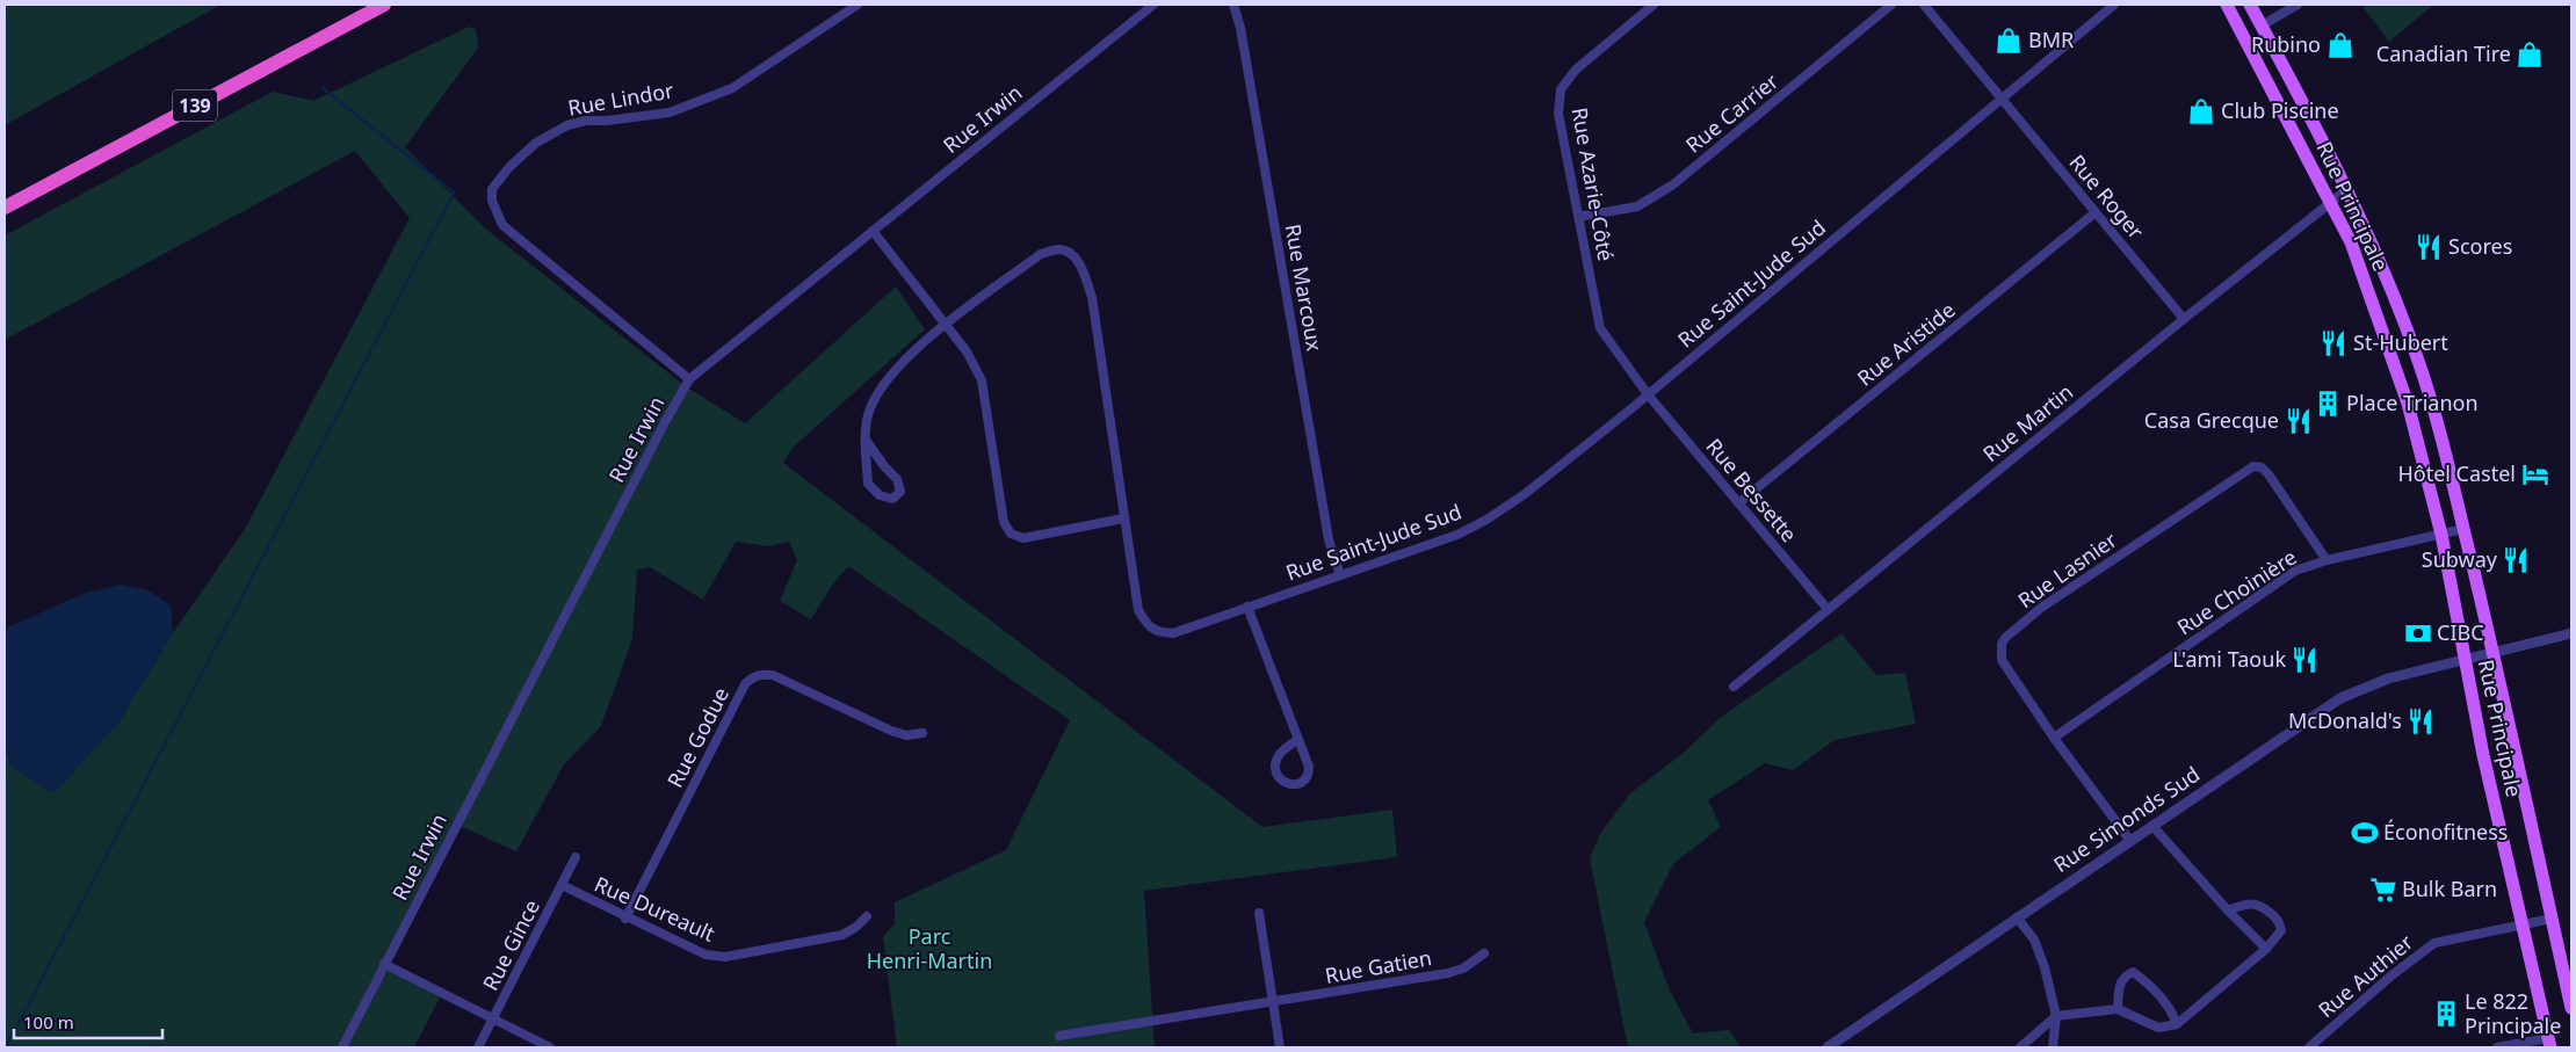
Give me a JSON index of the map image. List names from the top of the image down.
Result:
{
  "streets": {
    "highway": ["139"],
    "main road": ["Rue Principale"],
    "street": [
      "Rue Lindor",
      "Rue Carrier",
      "Rue Irwin",
      "Rue Azarie-Côté",
      "Rue Roger",
      "Rue Saint-Jude Sud",
      "Rue Marcoux",
      "Rue Aristide",
      "Rue Martin",
      "Rue Bessette",
      "Rue Lasnier",
      "Rue Choinière",
      "Rue Godue",
      "Rue Simonds Sud",
      "Rue Dureault",
      "Rue Gince",
      "Rue Gatien",
      "Rue Authier"
    ]
  },
  "crossings": [
    ["Rue Lindor", "Rue Irwin"],
    ["Rue Carrier", "Rue Azarie-Côté"],
    ["Rue Azarie-Côté", "Rue Saint-Jude Sud"],
    ["Rue Azarie-Côté", "Rue Bessette"],
    ["Rue Roger", "Rue Saint-Jude Sud"],
    ["Rue Roger", "Rue Aristide"],
    ["Rue Roger", "Rue Martin"],
    ["Rue Principale", "Rue Martin"],
    ["Rue Principale", "Rue Choinière"],
    ["Rue Principale", "Rue Simonds Sud"],
    ["Rue Principale", "Rue Authier"],
    ["Rue Saint-Jude Sud", "Rue Marcoux"],
    ["Rue Saint-Jude Sud", "Rue Bessette"],
    ["Rue Aristide", "Rue Bessette"],
    ["Rue Martin", "Rue Bessette"],
    ["Rue Lasnier", "Rue Choinière"],
    ["Rue Lasnier", "Rue Simonds Sud"],
    ["Rue Godue", "Rue Dureault"],
    ["Rue Dureault", "Rue Gince"]
  ],
  "parks": ["Parc Henri-Martin"],
  "places": {
    "shop": [
      "BMR",
      "Rubino",
      "Canadian Tire",
      "Club Piscine"
    ],
    "restaurant": [
      "Scores",
      "St-Hubert",
      "Casa Grecque",
      "Subway",
      "L'ami Taouk",
      "McDonald's"
    ],
    "building": ["Place Trianon", "Le 822 Principale"],
    "hotel": ["Hôtel Castel"],
    "bank": ["CIBC"],
    "sports": ["Éconofitness"],
    "supermarket": ["Bulk Barn"]
  },
  "scale_bar": "100 m"
}
